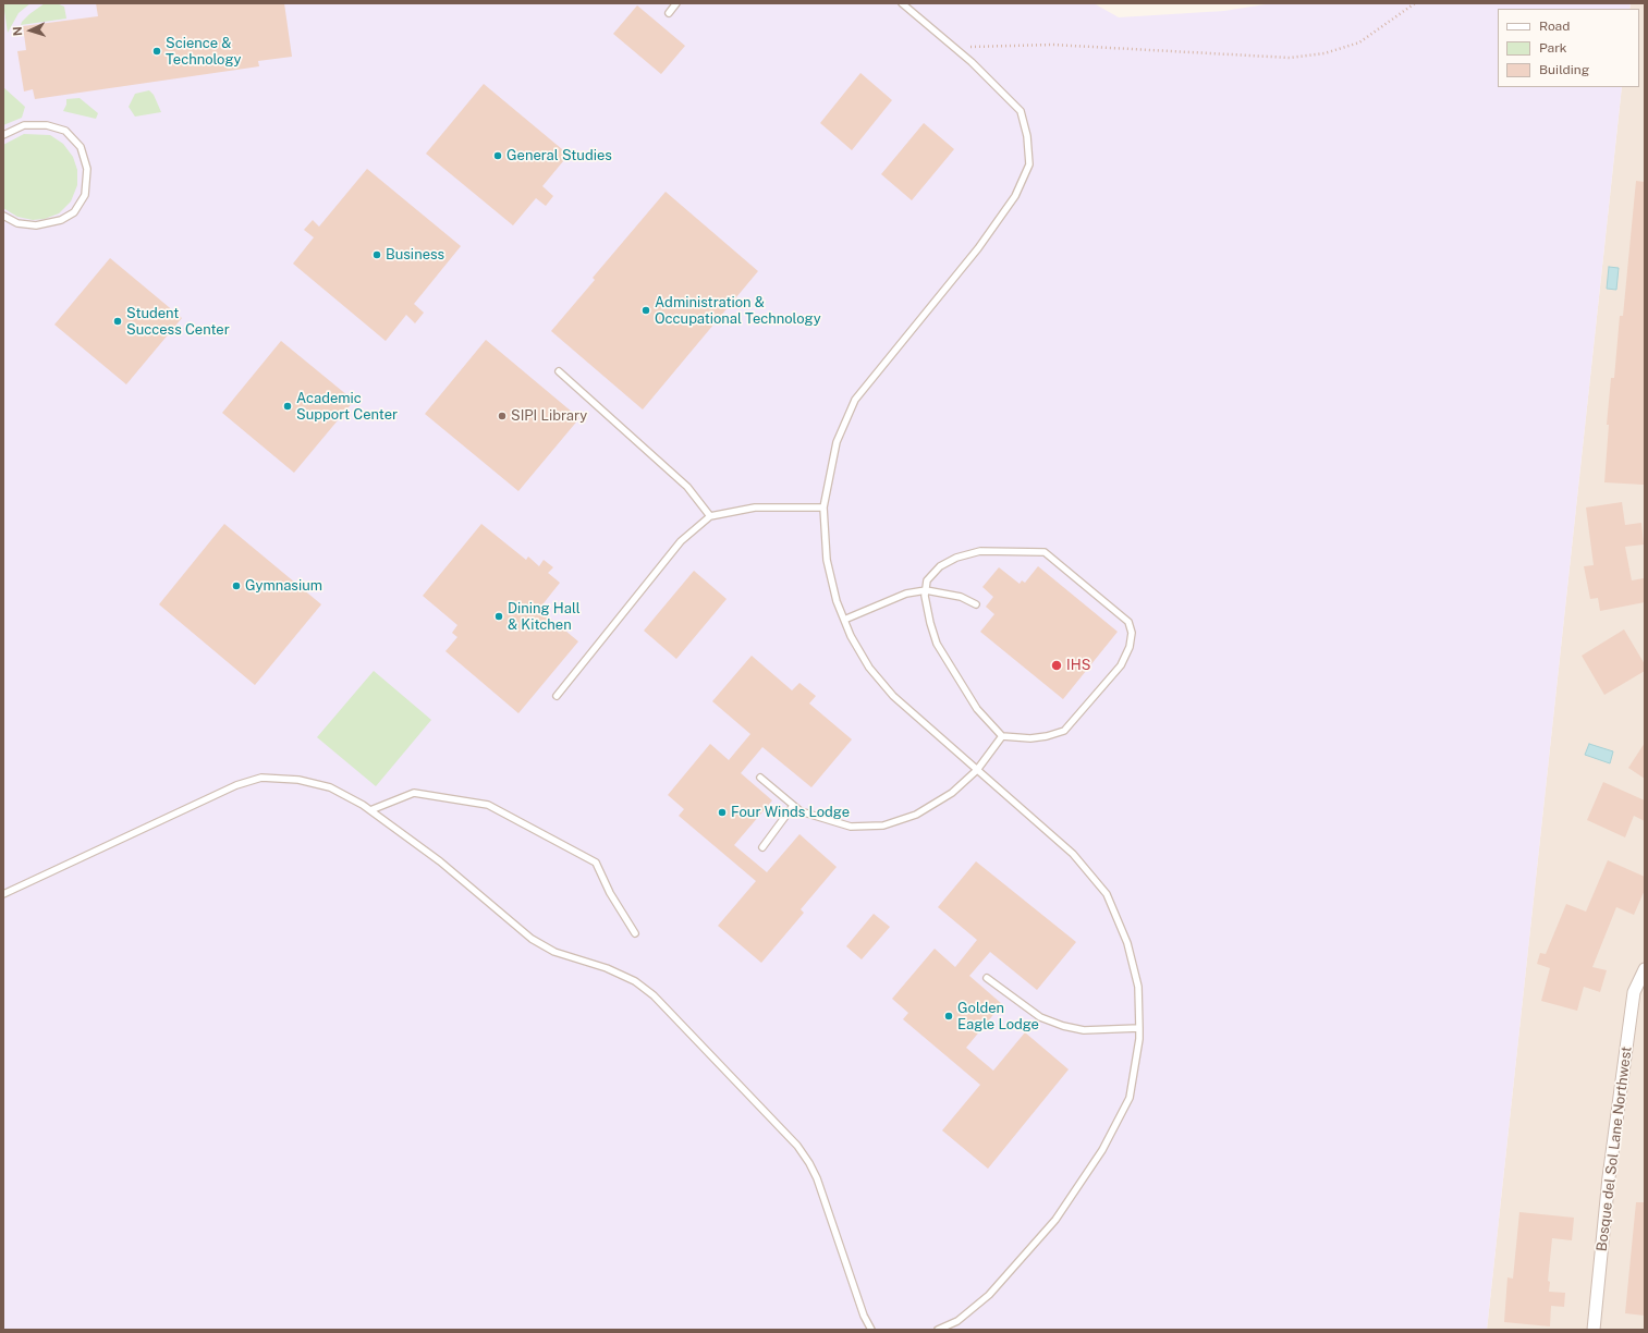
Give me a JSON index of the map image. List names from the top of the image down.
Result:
{
  "streets": {
    "street": ["Bosque del Sol Lane Northwest"]
  },
  "places": [
    "Science & Technology",
    "General Studies",
    "Business",
    "Administration & Occupational Technology",
    "Student Success Center",
    "Academic Support Center",
    "SIPI Library",
    "Gymnasium",
    "Dining Hall & Kitchen",
    "IHS",
    "Four Winds Lodge",
    "Golden Eagle Lodge"
  ],
  "legend": ["Road", "Park", "Building"],
  "north": "left"
}
